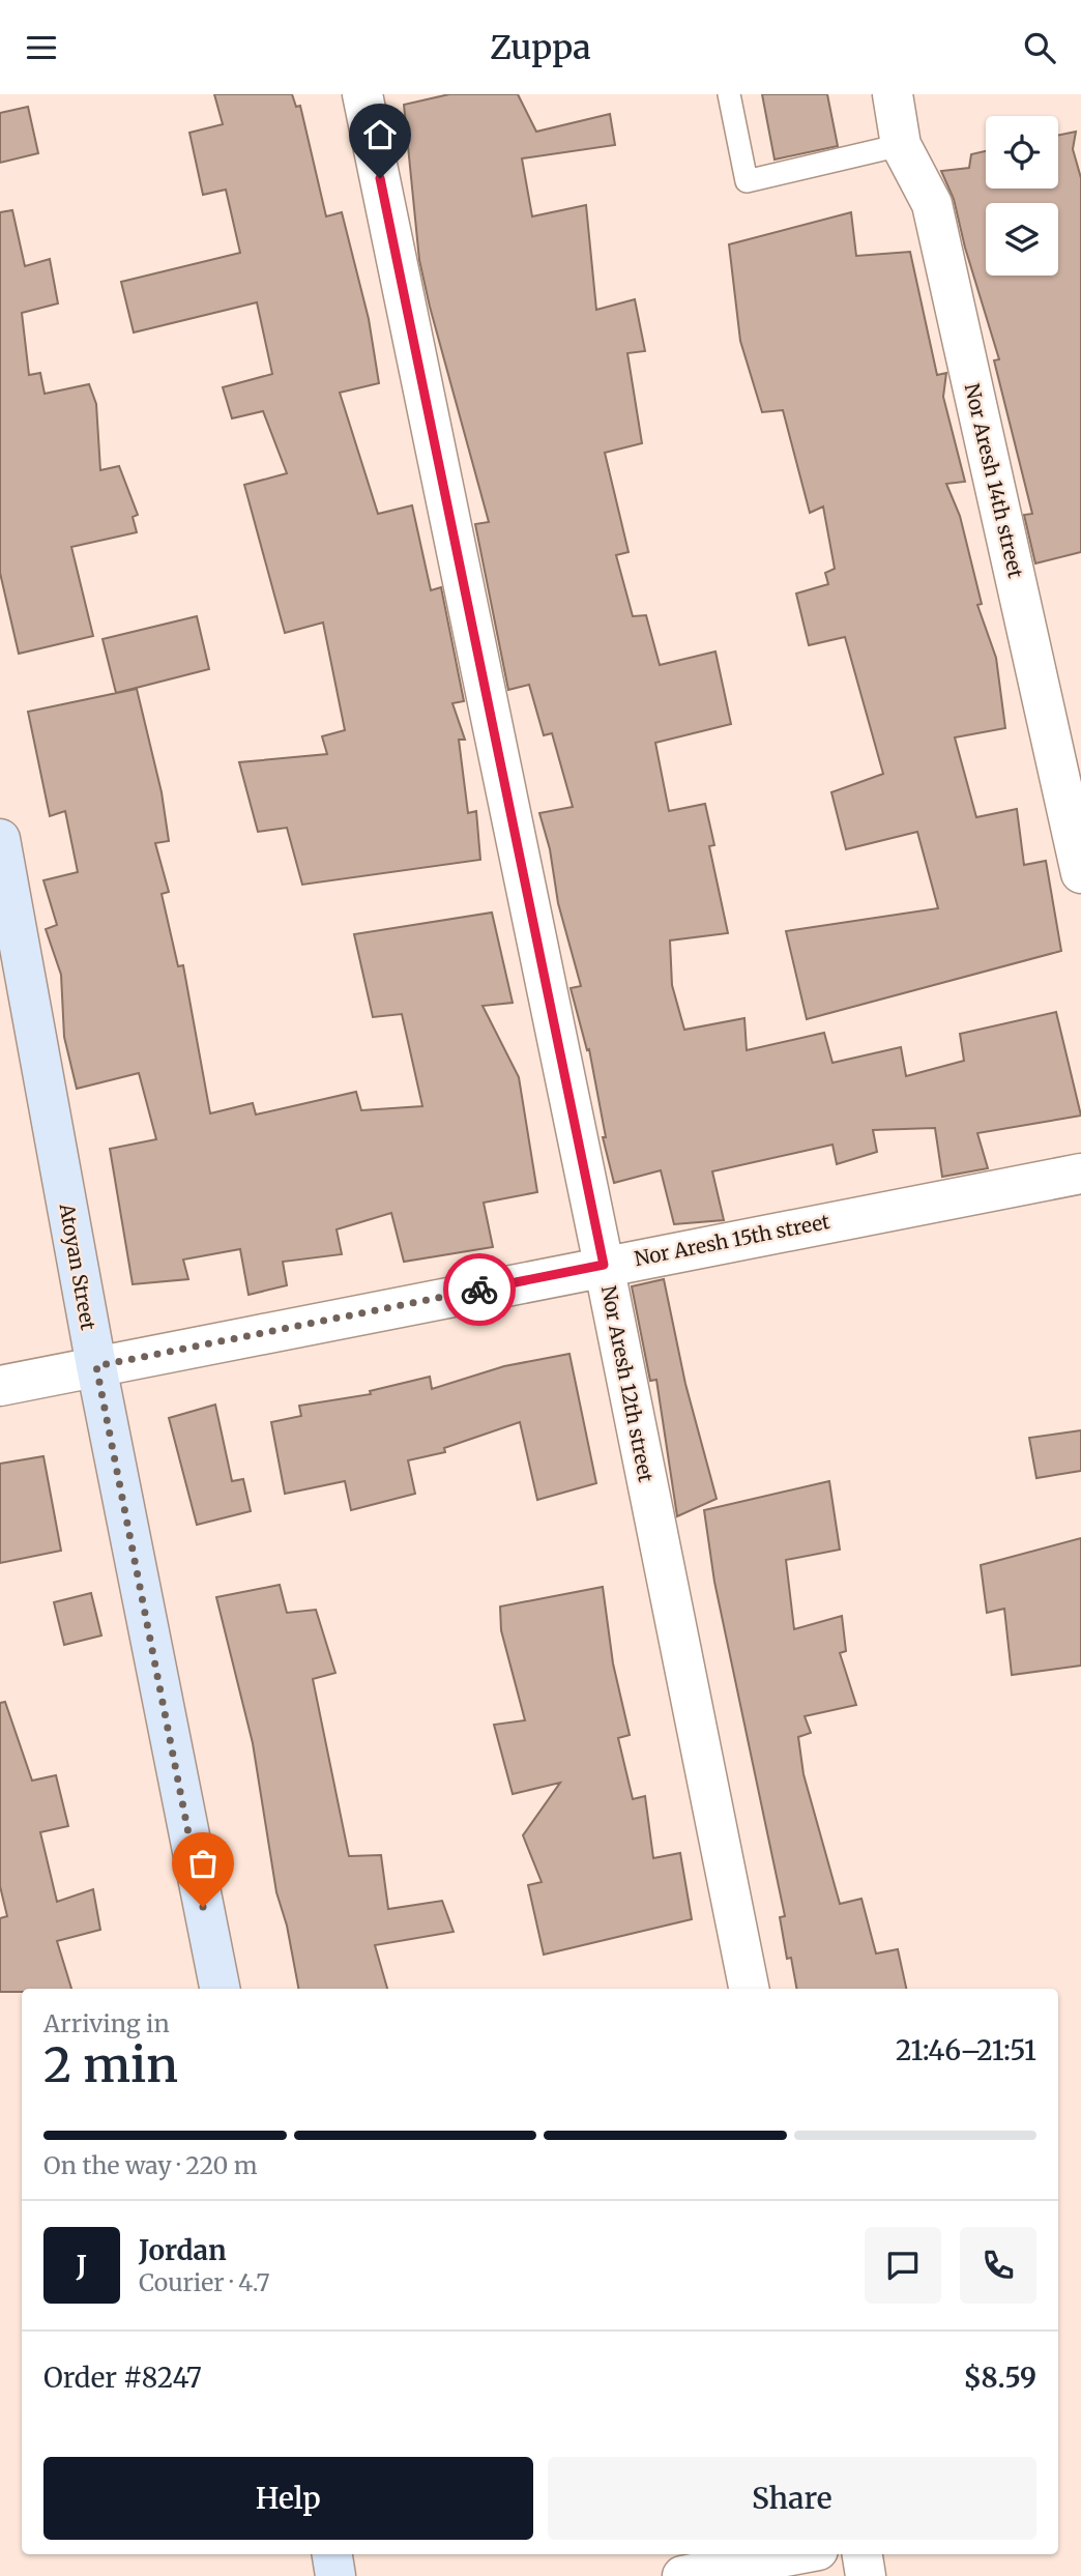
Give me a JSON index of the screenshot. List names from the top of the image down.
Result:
{
  "streets": {
    "main road": ["Atoyan Street"],
    "street": ["Nor Aresh 14th street", "Nor Aresh 15th street", "Nor Aresh 12th street"]
  },
  "crossings": [
    ["Nor Aresh 15th street", "Atoyan Street"],
    ["Nor Aresh 15th street", "Nor Aresh 12th street"]
  ],
  "page": {
    "header": "Zuppa",
    "heading": ["2 min", "Arriving in", "21:46–21:51"],
    "panel": [
      "Jordan",
      "Courier · 4.7",
      "Order #8247",
      "$8.59"
    ],
    "bar": "On the way · 220 m",
    "round": "J",
    "buttons": ["Help", "Share"]
  }
}
